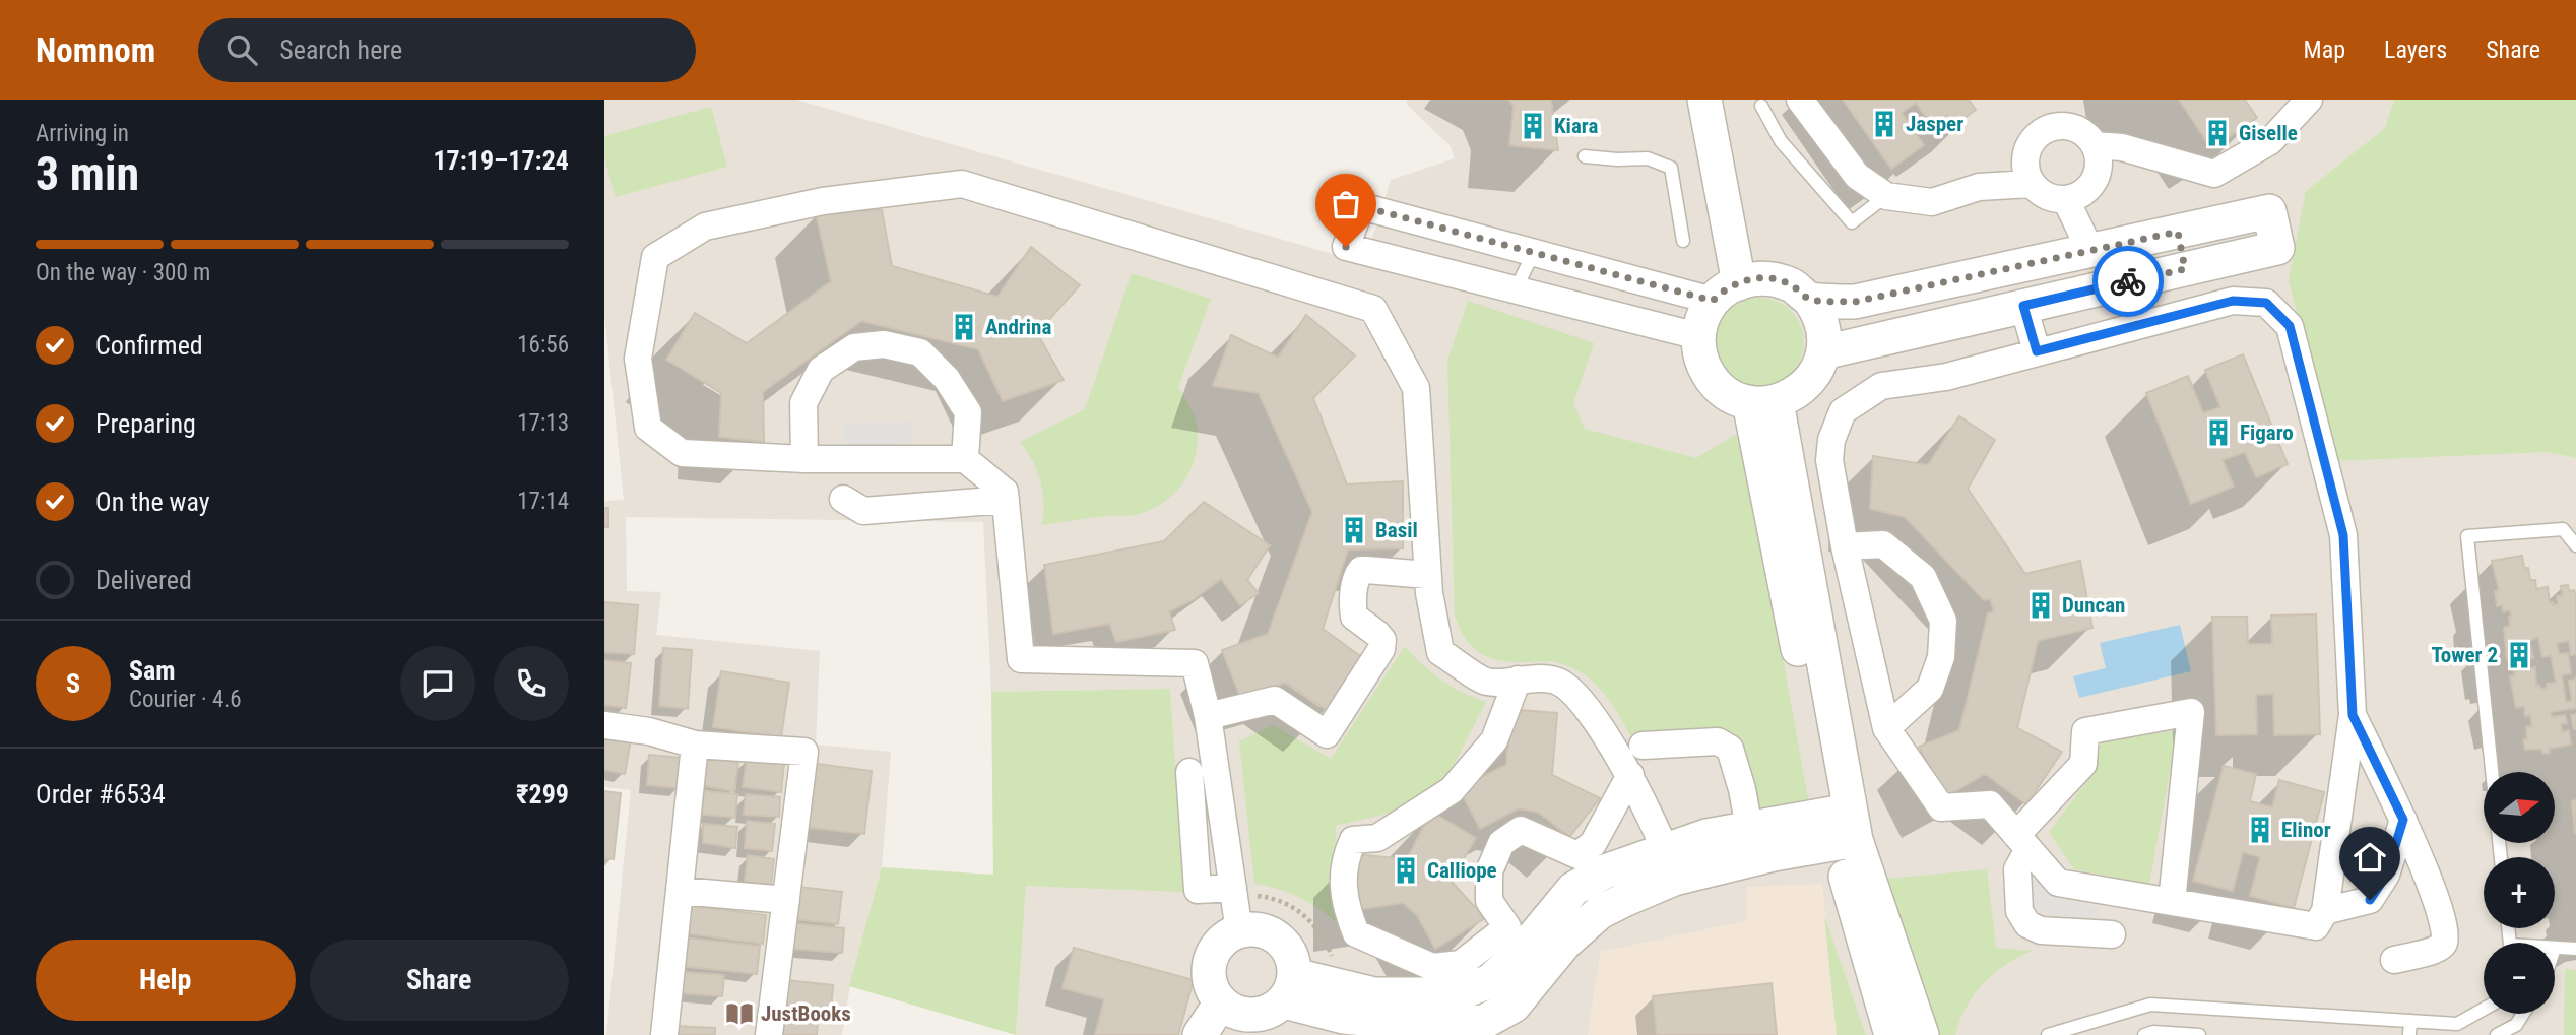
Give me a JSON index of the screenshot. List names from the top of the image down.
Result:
{
  "places": {
    "building": [
      "Jasper",
      "Kiara",
      "Giselle",
      "Andrina",
      "Figaro",
      "Basil",
      "Duncan",
      "Tower 2",
      "Elinor",
      "Calliope"
    ],
    "library": ["JustBooks"]
  },
  "north": "right",
  "page": {
    "header": "Nomnom",
    "search": "Search here",
    "nav": ["Map", "Layers", "Share"],
    "heading": ["3 min", "Arriving in", "17:19–17:24"],
    "panel": [
      "Sam",
      "Courier · 4.6",
      "Order #6534",
      "₹299"
    ],
    "bar": "On the way · 300 m",
    "list": [
      ["Confirmed", "16:56"],
      ["Preparing", "17:13"],
      ["On the way", "17:14"],
      "Delivered"
    ],
    "round": "S",
    "map_buttons": ["+", "−"],
    "buttons": ["Help", "Share"]
  }
}
